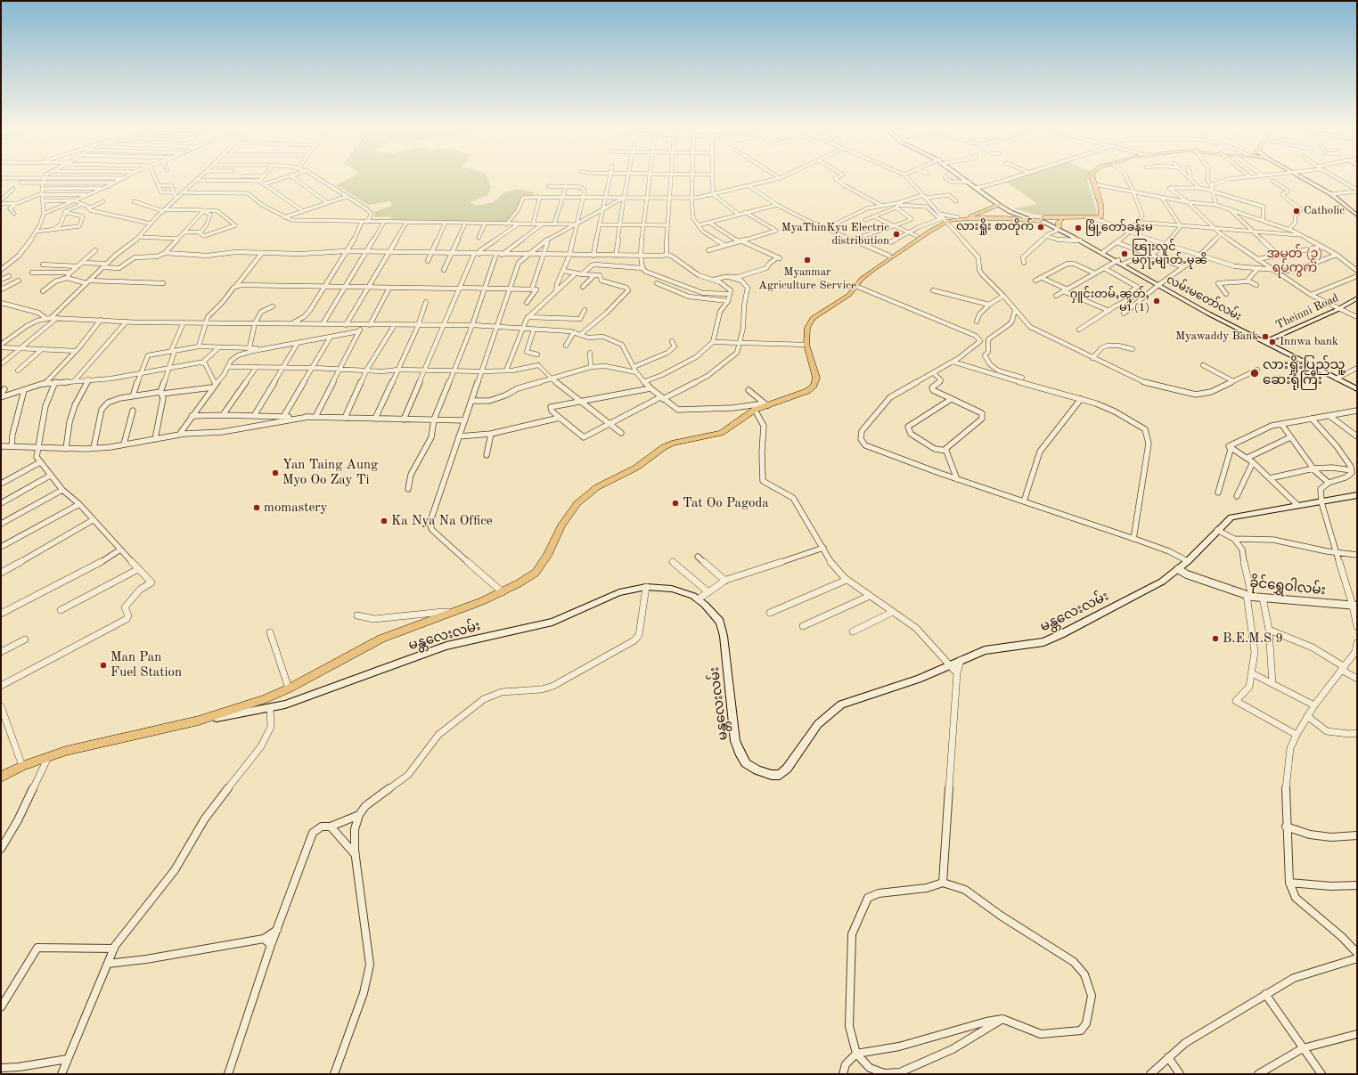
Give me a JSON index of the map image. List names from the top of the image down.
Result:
{
  "streets": {
    "main road": ["လမ်းမတော်လမ်း", "Theinni Road", "မန္တလေးလမ်း"],
    "street": ["ခိုင်ရွှေဝါလမ်း"]
  },
  "crossings": [
    ["လမ်းမတော်လမ်း", "Theinni Road"],
    ["ခိုင်ရွှေဝါလမ်း", "မန္တလေးလမ်း"]
  ],
  "districts": ["အမှတ် (၃) ရပ်ကွက်"],
  "places": [
    "Catholic",
    "လားရှိုး စာတိုက်",
    "မြို့တော်ခန်းမ",
    "MyaThinKyu Electric distribution",
    "ၽြႃးလူင် မႁႃႇမျၢတ်ႉမုၼိ",
    "Myanmar Agriculture Service",
    "ႁူင်းတမ်ႇၼူတ်ႇ မၢႆ (1)",
    "Myawaddy Bank",
    "Innwa bank",
    "လားရှိုးပြည်သူ့ ဆေးရုံကြီး",
    "Yan Taing Aung Myo Oo Zay Ti",
    "Tat Oo Pagoda",
    "momastery",
    "Ka Nya Na Office",
    "B.E.M.S 9",
    "Man Pan Fuel Station"
  ]
}
